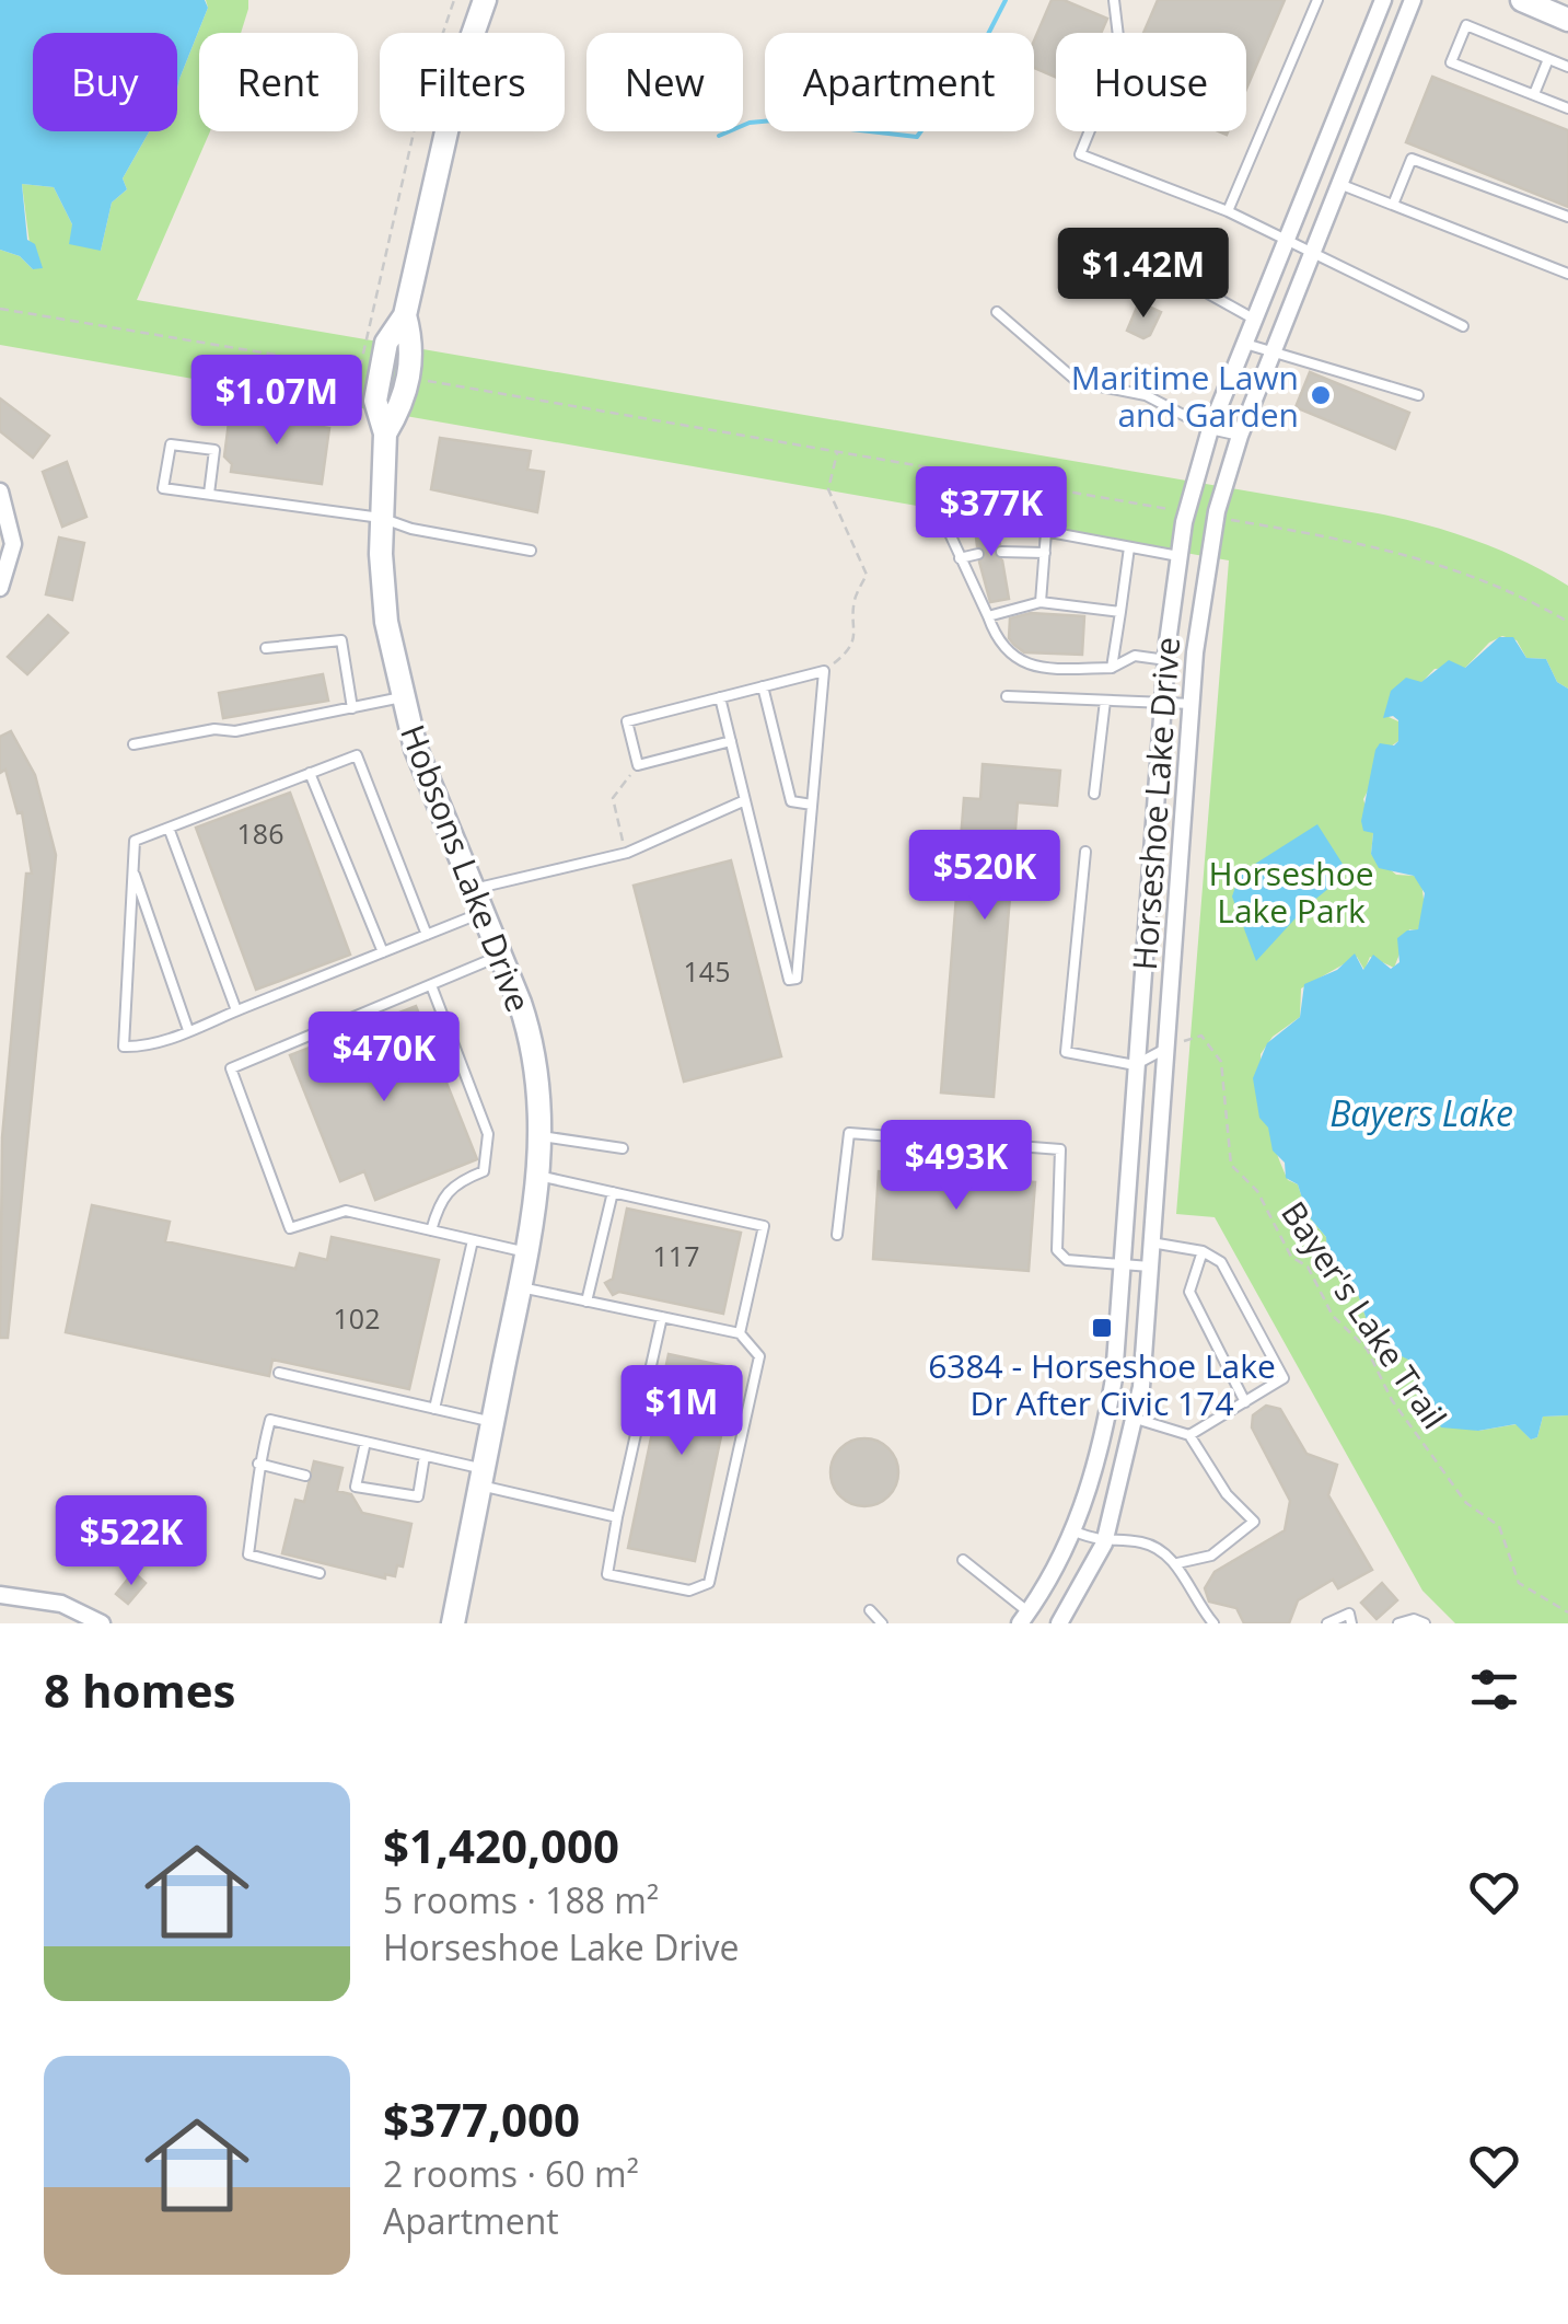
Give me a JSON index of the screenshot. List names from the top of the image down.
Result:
{
  "streets": {
    "street": ["Horseshoe Lake Drive", "Hobsons Lake Drive"],
    "path": ["Bayer's Lake Trail"]
  },
  "crossings": [
    ["Horseshoe Lake Drive", "Bayer's Lake Trail"]
  ],
  "water": ["Bayers Lake"],
  "parks": ["Horseshoe Lake Park"],
  "places": {
    "other": ["Maritime Lawn and Garden"],
    "transit": ["6384 - Horseshoe Lake Dr After Civic 174"]
  },
  "house_numbers": [
    "186",
    "145",
    "117",
    "102"
  ],
  "page": {
    "chip": [
      "Buy",
      "Rent",
      "Filters",
      "New",
      "Apartment",
      "House"
    ],
    "price": [
      "$1.42M",
      "$1.07M",
      "$377K",
      "$520K",
      "$470K",
      "$493K",
      "$1M",
      "$522K"
    ],
    "heading": "8 homes",
    "list": [
      {
        "name": "$1,420,000",
        "note": "5 rooms · 188 m² · Horseshoe Lake Drive"
      },
      {
        "name": "$377,000",
        "note": "2 rooms · 60 m² · Apartment"
      }
    ]
  }
}
